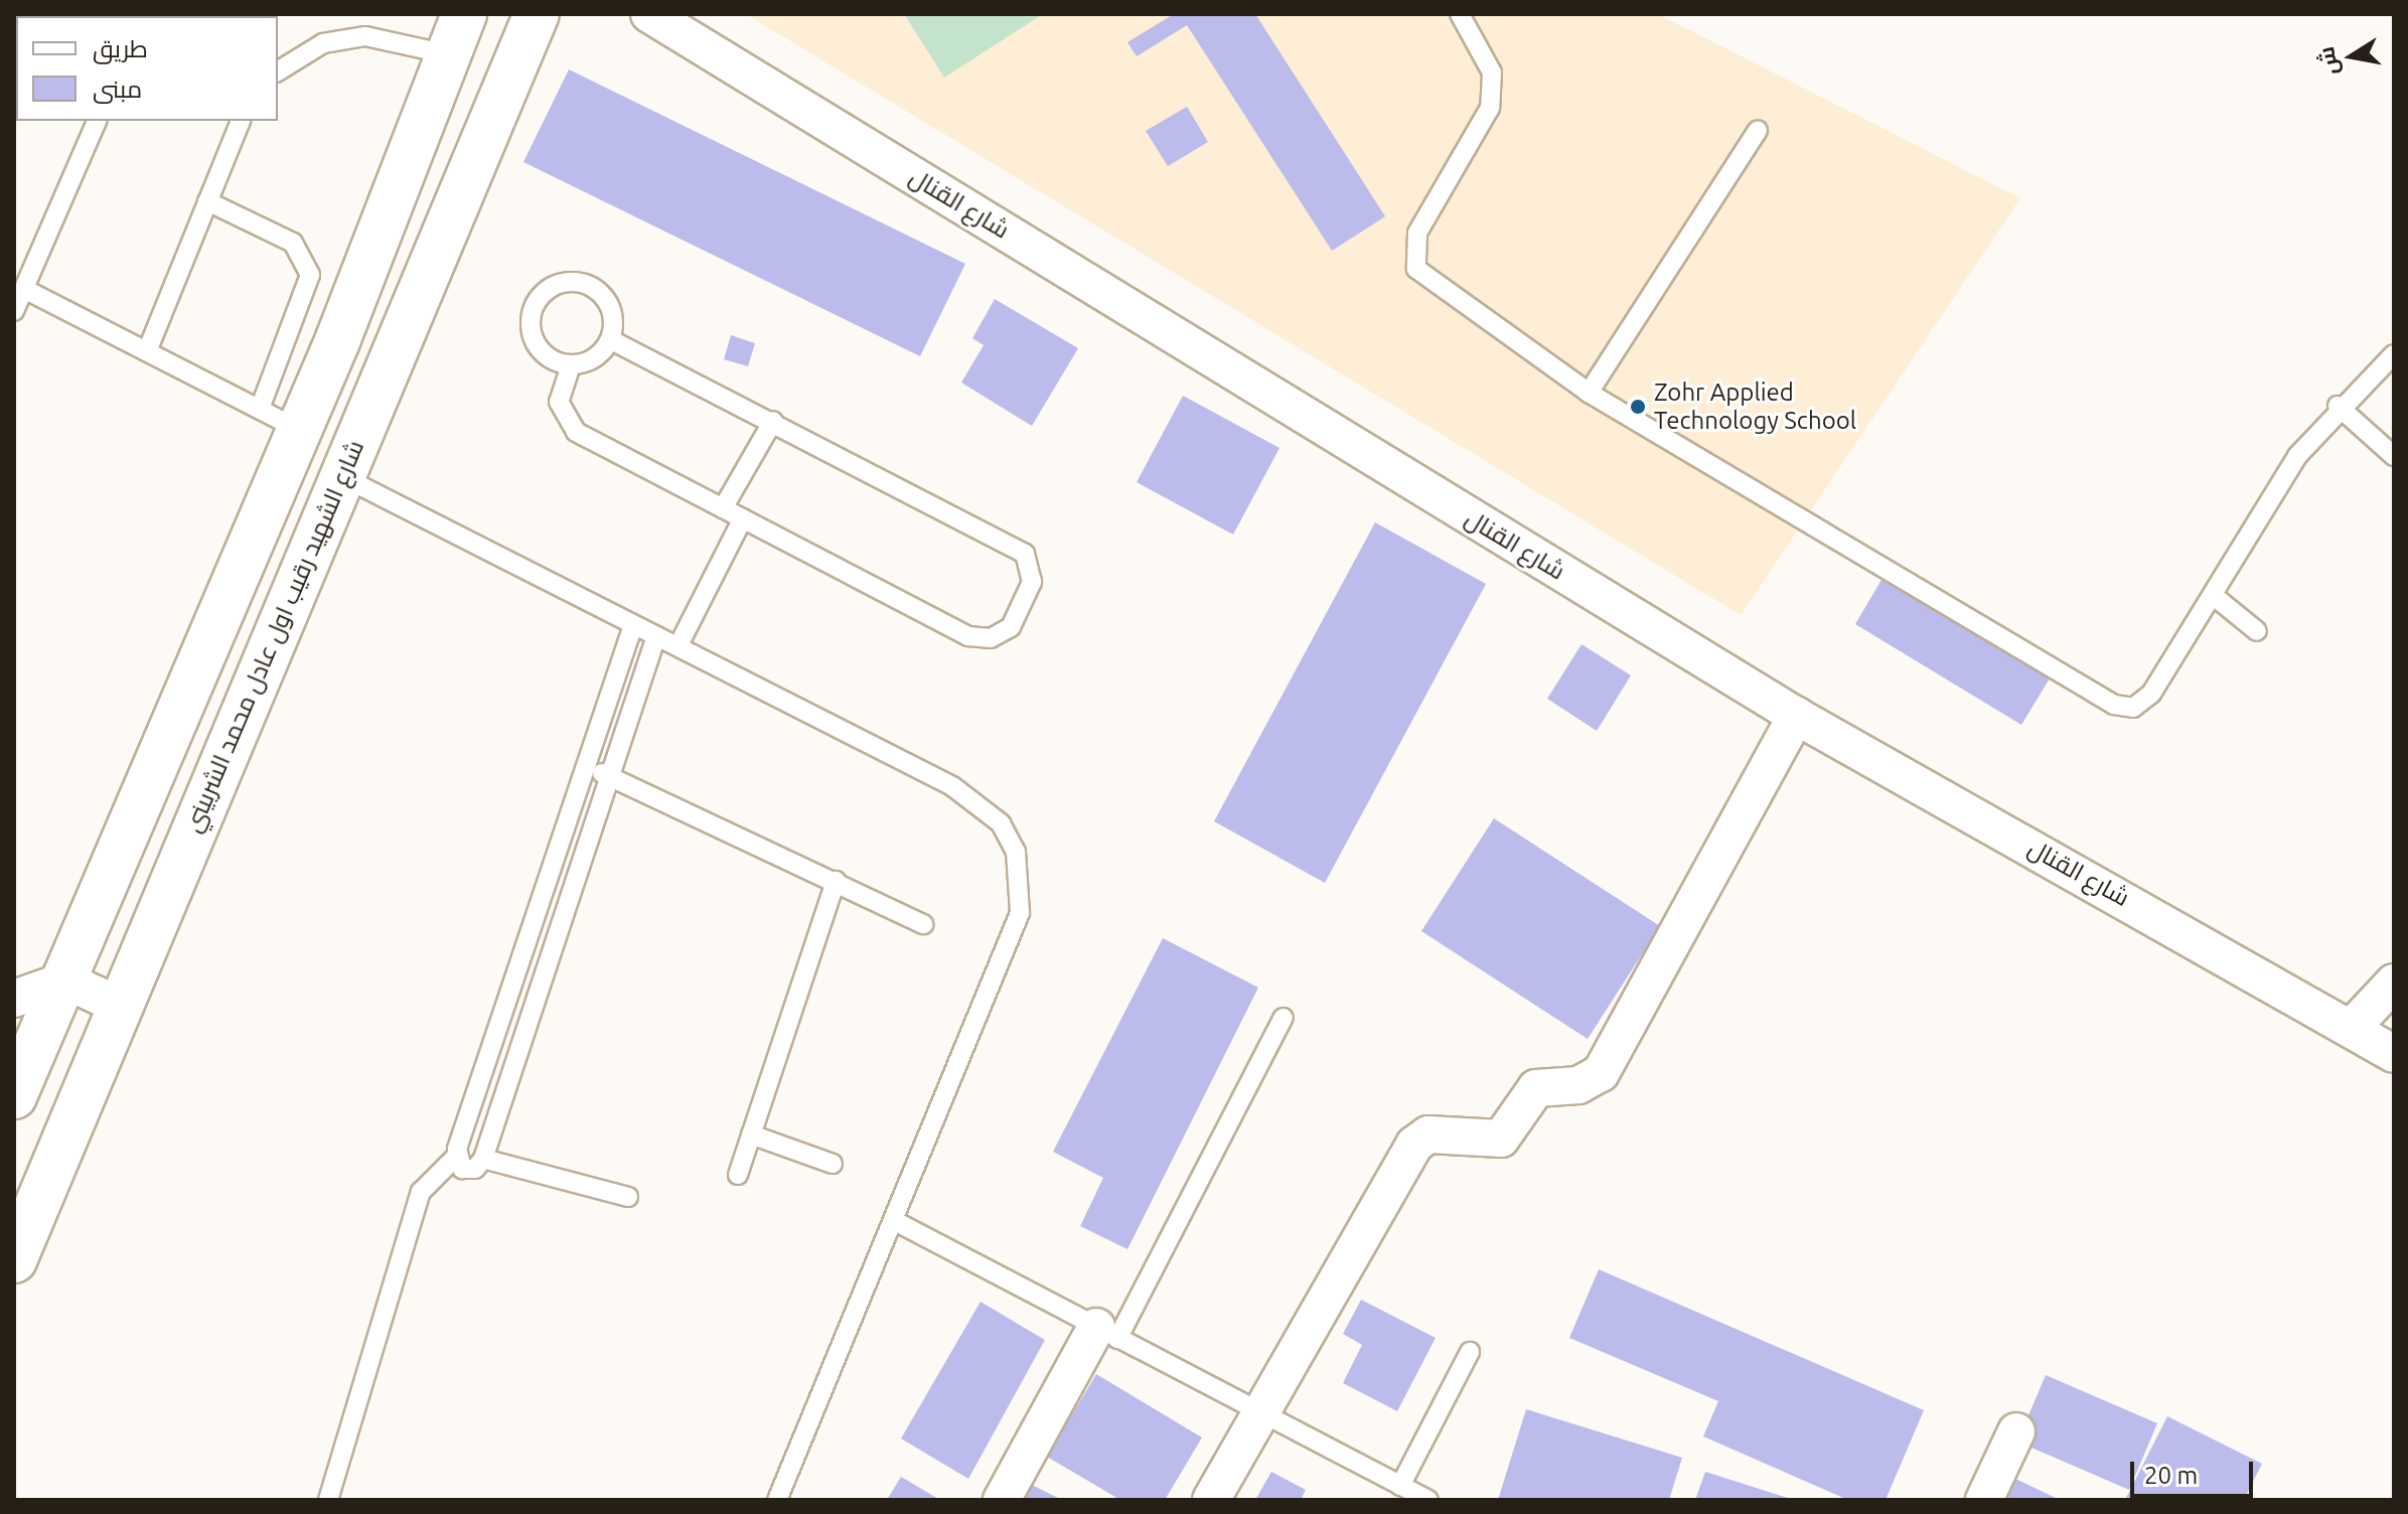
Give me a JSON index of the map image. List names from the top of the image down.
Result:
{
  "streets": {
    "street": ["شارع القنال", "شارع الشهيد رقيب اول عادل محمد الشربيني"]
  },
  "places": ["Zohr Applied Technology School"],
  "legend": ["طريق", "مبنى"],
  "scale_bar": "20 m",
  "north": "left"
}
